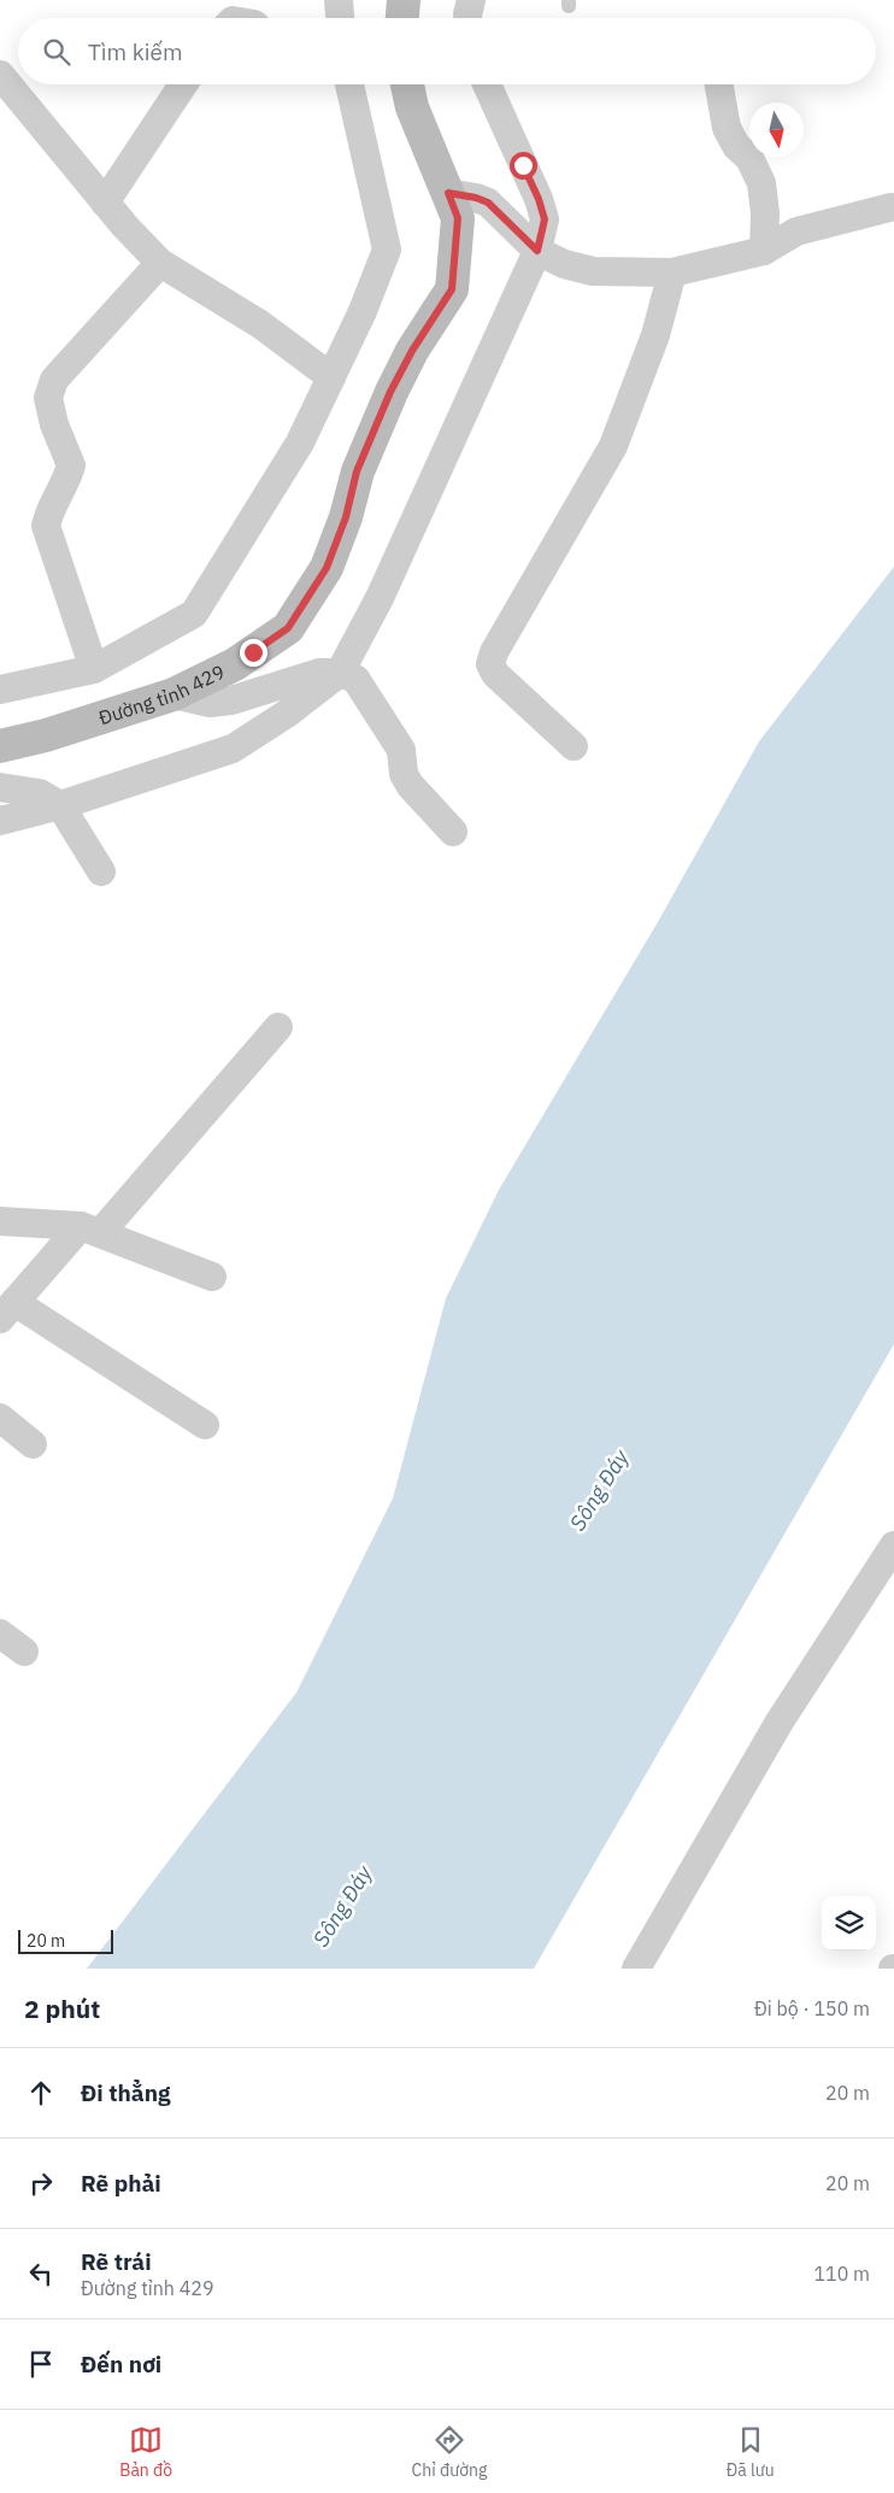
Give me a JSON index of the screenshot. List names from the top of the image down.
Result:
{
  "streets": {
    "main road": ["Đường tỉnh 429"]
  },
  "water": ["Sông Đáy"],
  "scale_bar": "20 m",
  "north": "bottom",
  "page": {
    "search": "Tìm kiếm",
    "scale": "20 m",
    "heading": ["2 phút", "Đi bộ · 150 m"],
    "list": [
      ["Đi thẳng", "20 m"],
      ["Rẽ phải", "20 m"],
      ["Rẽ trái", "Đường tỉnh 429", "110 m"],
      "Đến nơi"
    ],
    "nav": ["Bản đồ", "Chỉ đường", "Đã lưu"]
  }
}
